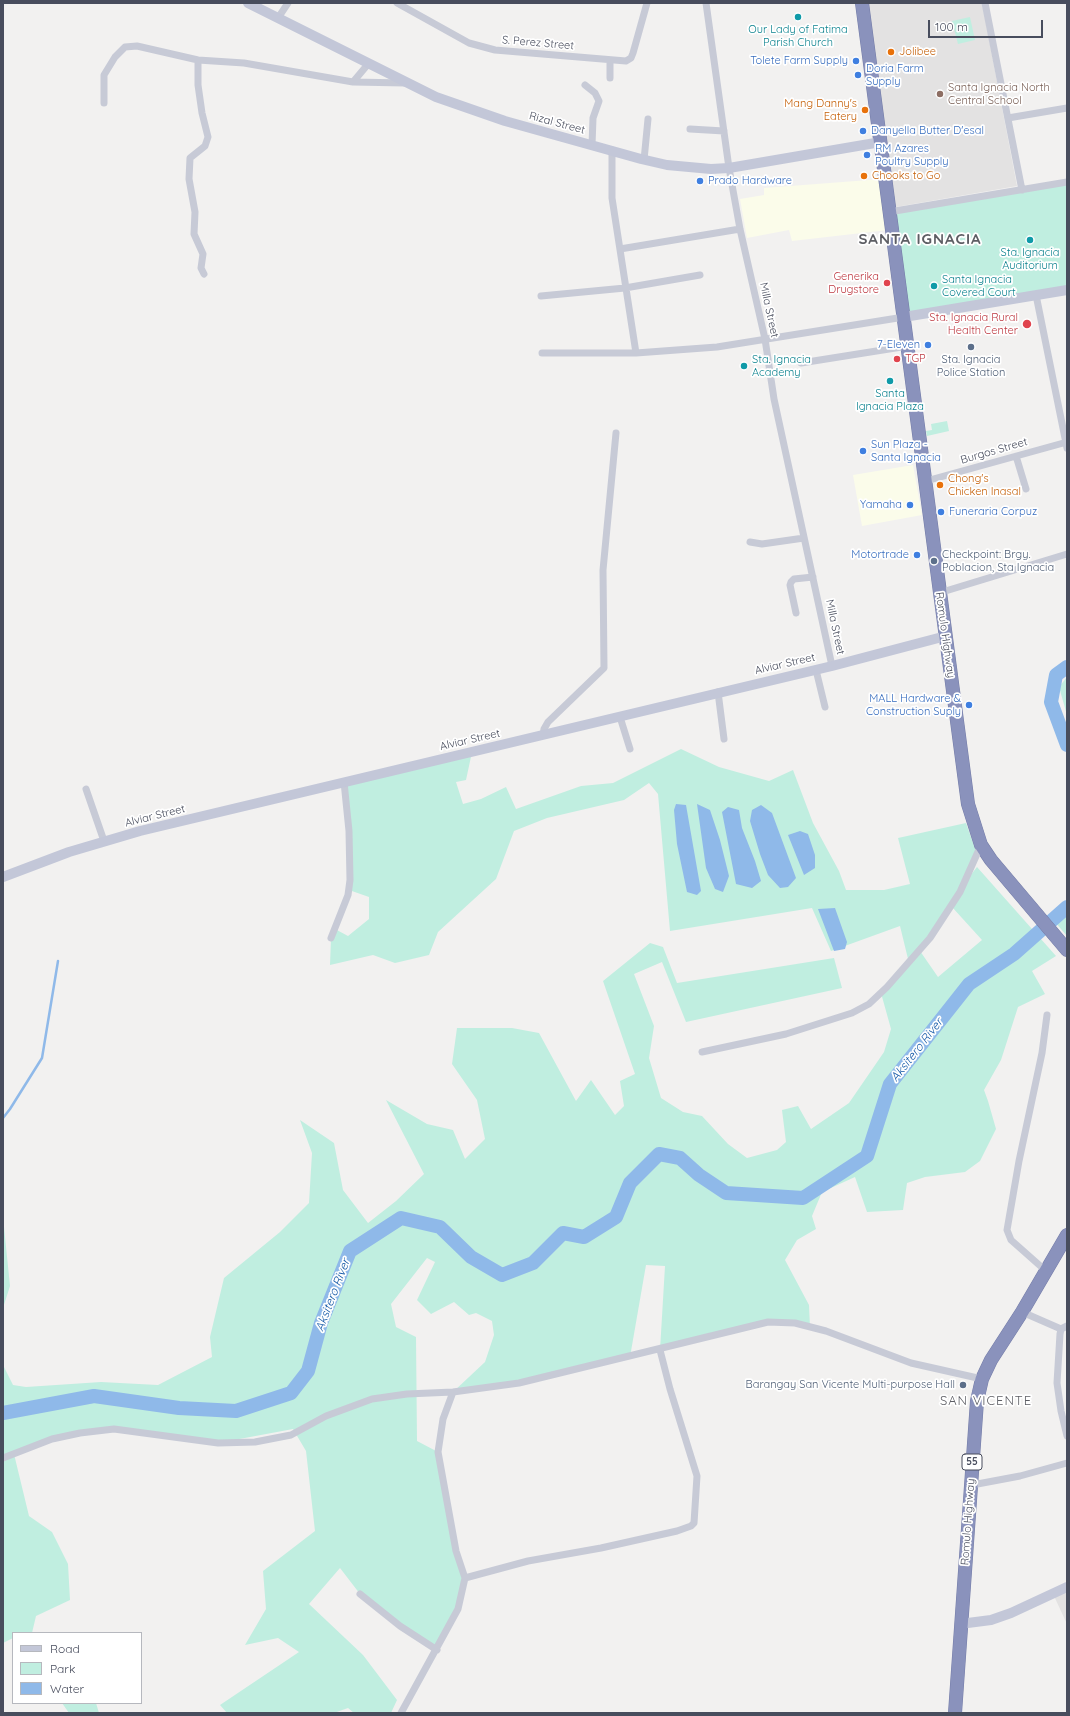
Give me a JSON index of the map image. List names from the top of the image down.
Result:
{
  "streets": {
    "highway": ["Romulo Highway", "55"],
    "street": [
      "S. Perez Street",
      "Rizal Street",
      "Milla Street",
      "Burgos Street",
      "Alviar Street"
    ]
  },
  "crossings": [
    ["Rizal Street", "Milla Street"],
    ["Rizal Street", "Romulo Highway"],
    ["Milla Street", "Alviar Street"],
    ["Burgos Street", "Romulo Highway"],
    ["Romulo Highway", "Alviar Street"]
  ],
  "districts": ["SANTA IGNACIA", "SAN VICENTE"],
  "water": ["Aksitero River"],
  "places": [
    "Our Lady of Fatima Parish Church",
    "Jolibee",
    "Tolete Farm Supply",
    "Doria Farm Supply",
    "Santa Ignacia North Central School",
    "Mang Danny's Eatery",
    "Danyella Butter D'esal",
    "RM Azares Poultry Supply",
    "Chooks to Go",
    "Prado Hardware",
    "Sta. Ignacia Auditorium",
    "Generika Drugstore",
    "Santa Ignacia Covered Court",
    "Sta. Ignacia Rural Health Center",
    "7-Eleven",
    "Sta. Ignacia Police Station",
    "TGP",
    "Sta. Ignacia Academy",
    "Santa Ignacia Plaza",
    "Sun Plaza - Santa Ignacia",
    "Chong's Chicken Inasal",
    "Yamaha",
    "Funeraria Corpuz",
    "Motortrade",
    "Checkpoint: Brgy. Poblacion, Sta Ignacia",
    "MALL Hardware & Construction Suply",
    "Barangay San Vicente Multi-purpose Hall"
  ],
  "legend": ["Road", "Park", "Water"],
  "scale_bar": "100 m"
}
